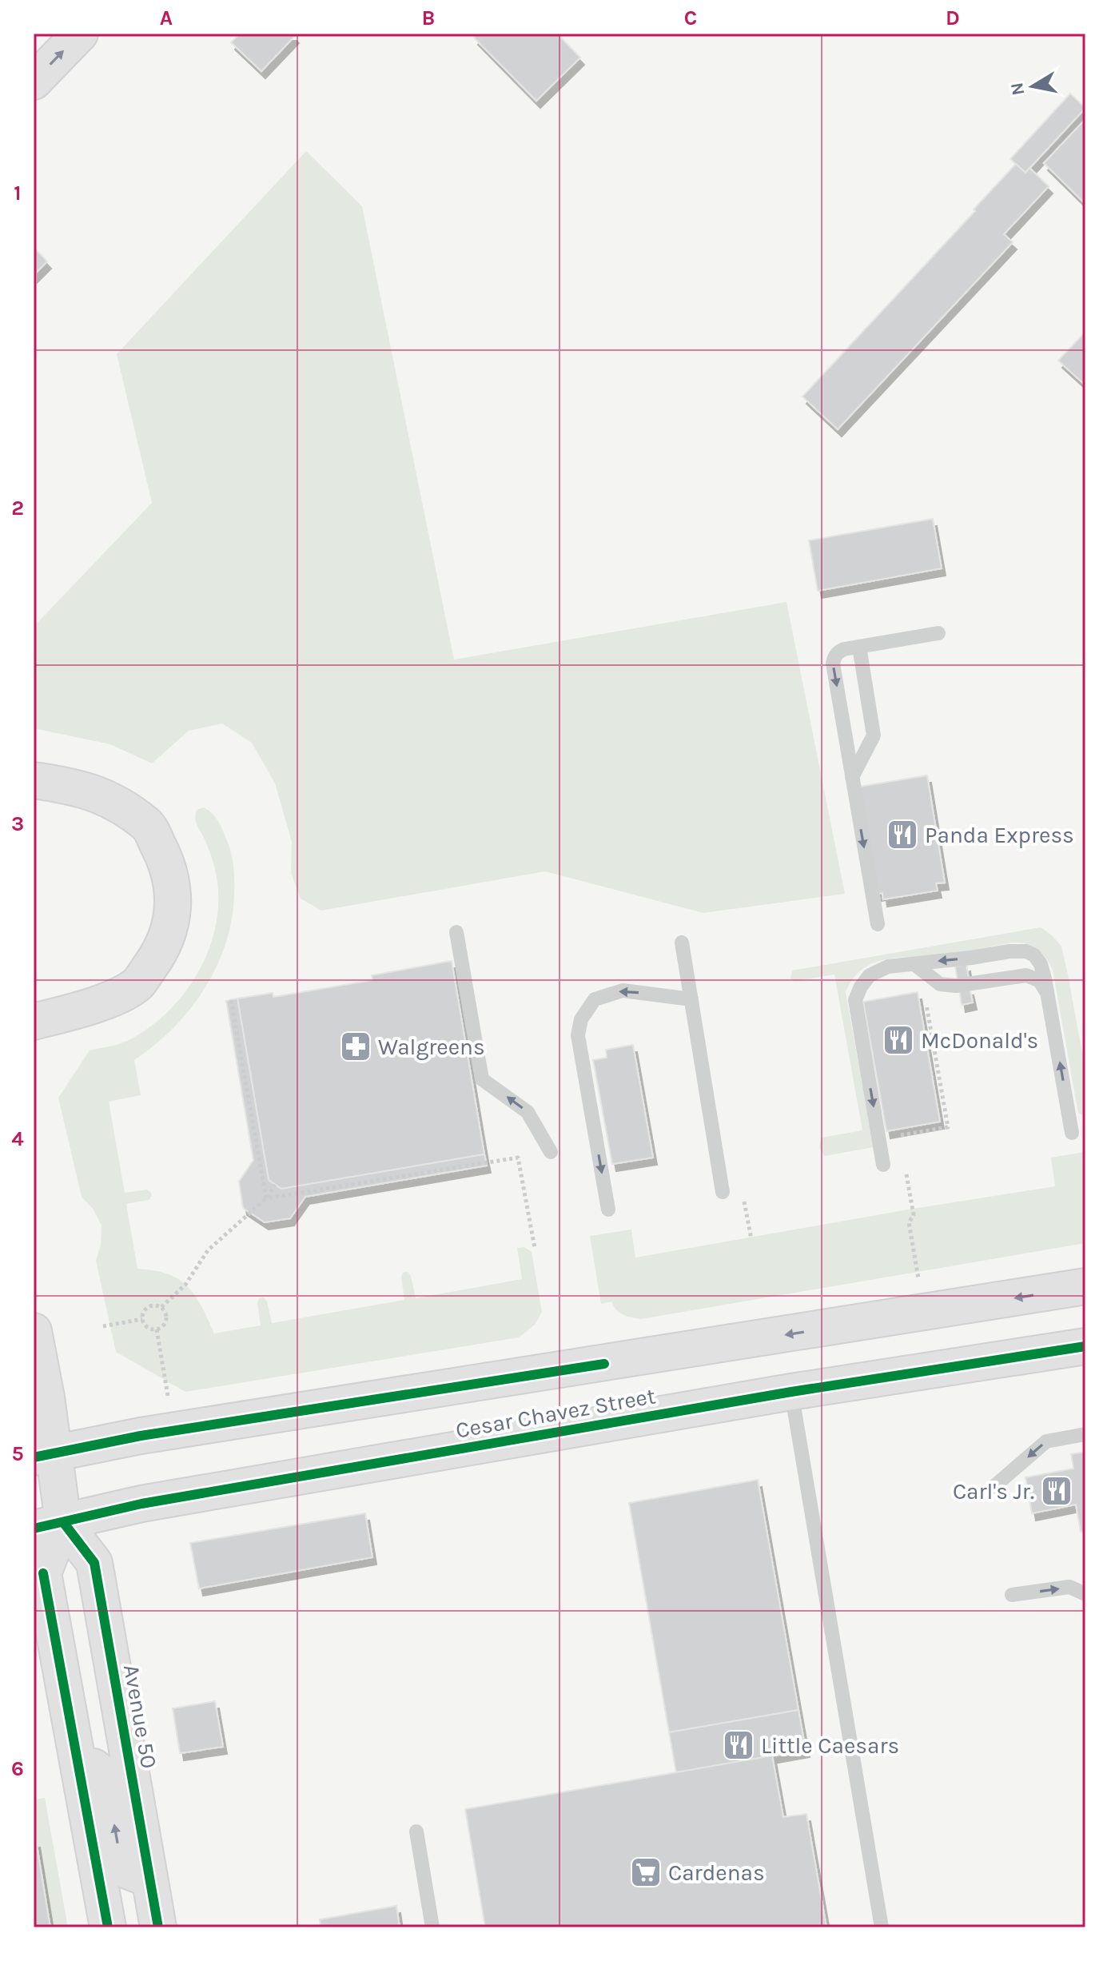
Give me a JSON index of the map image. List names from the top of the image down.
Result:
{
  "streets": {
    "main road": ["Cesar Chavez Street", "Avenue 50"]
  },
  "crossings": [
    ["Cesar Chavez Street", "Avenue 50"]
  ],
  "places": {
    "restaurant": [
      "Panda Express",
      "McDonald's",
      "Carl's Jr.",
      "Little Caesars"
    ],
    "pharmacy": ["Walgreens"],
    "supermarket": ["Cardenas"]
  },
  "north": "left",
  "grid": {
    "columns": [
      "A",
      "B",
      "C",
      "D"
    ],
    "rows": [
      "1",
      "2",
      "3",
      "4",
      "5",
      "6"
    ]
  }
}
